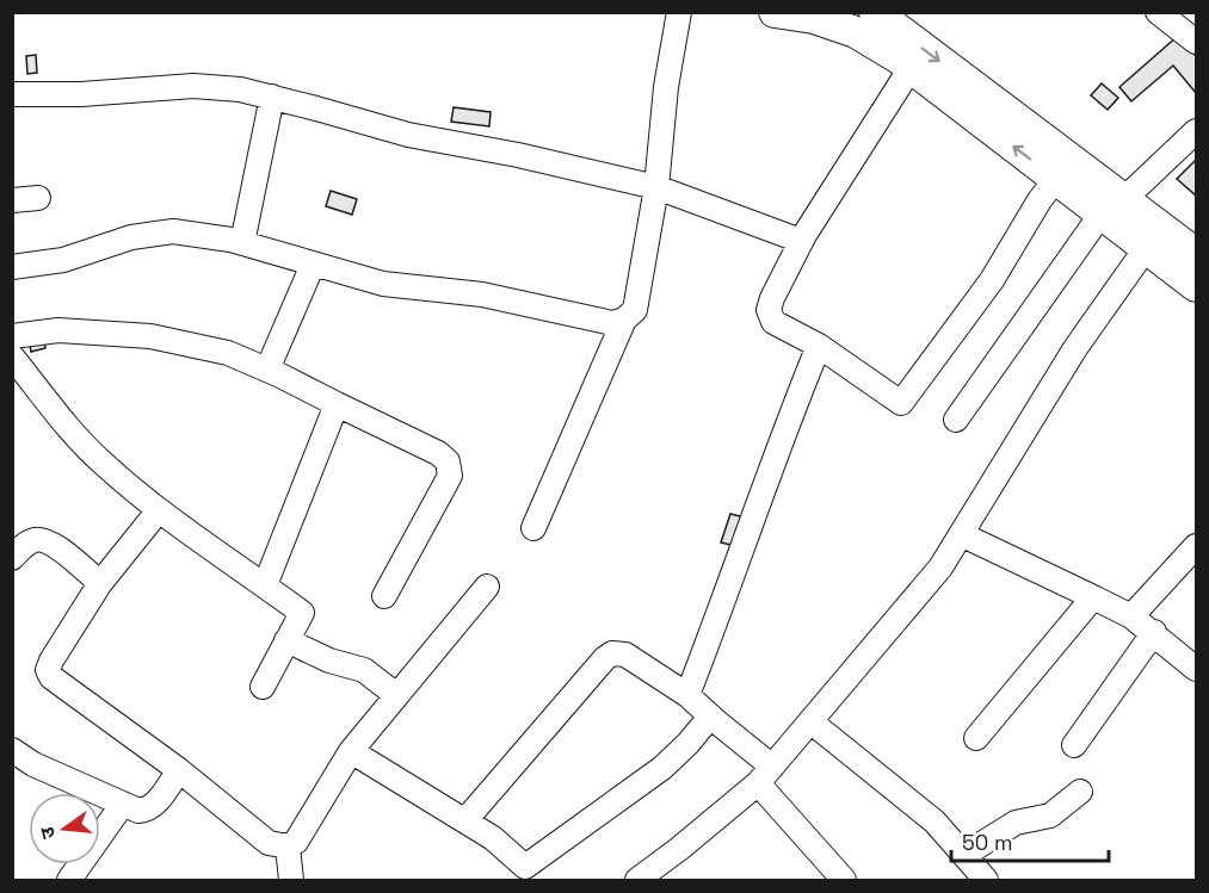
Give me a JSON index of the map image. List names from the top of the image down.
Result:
{
  "scale_bar": "50 m",
  "north": "left"
}
